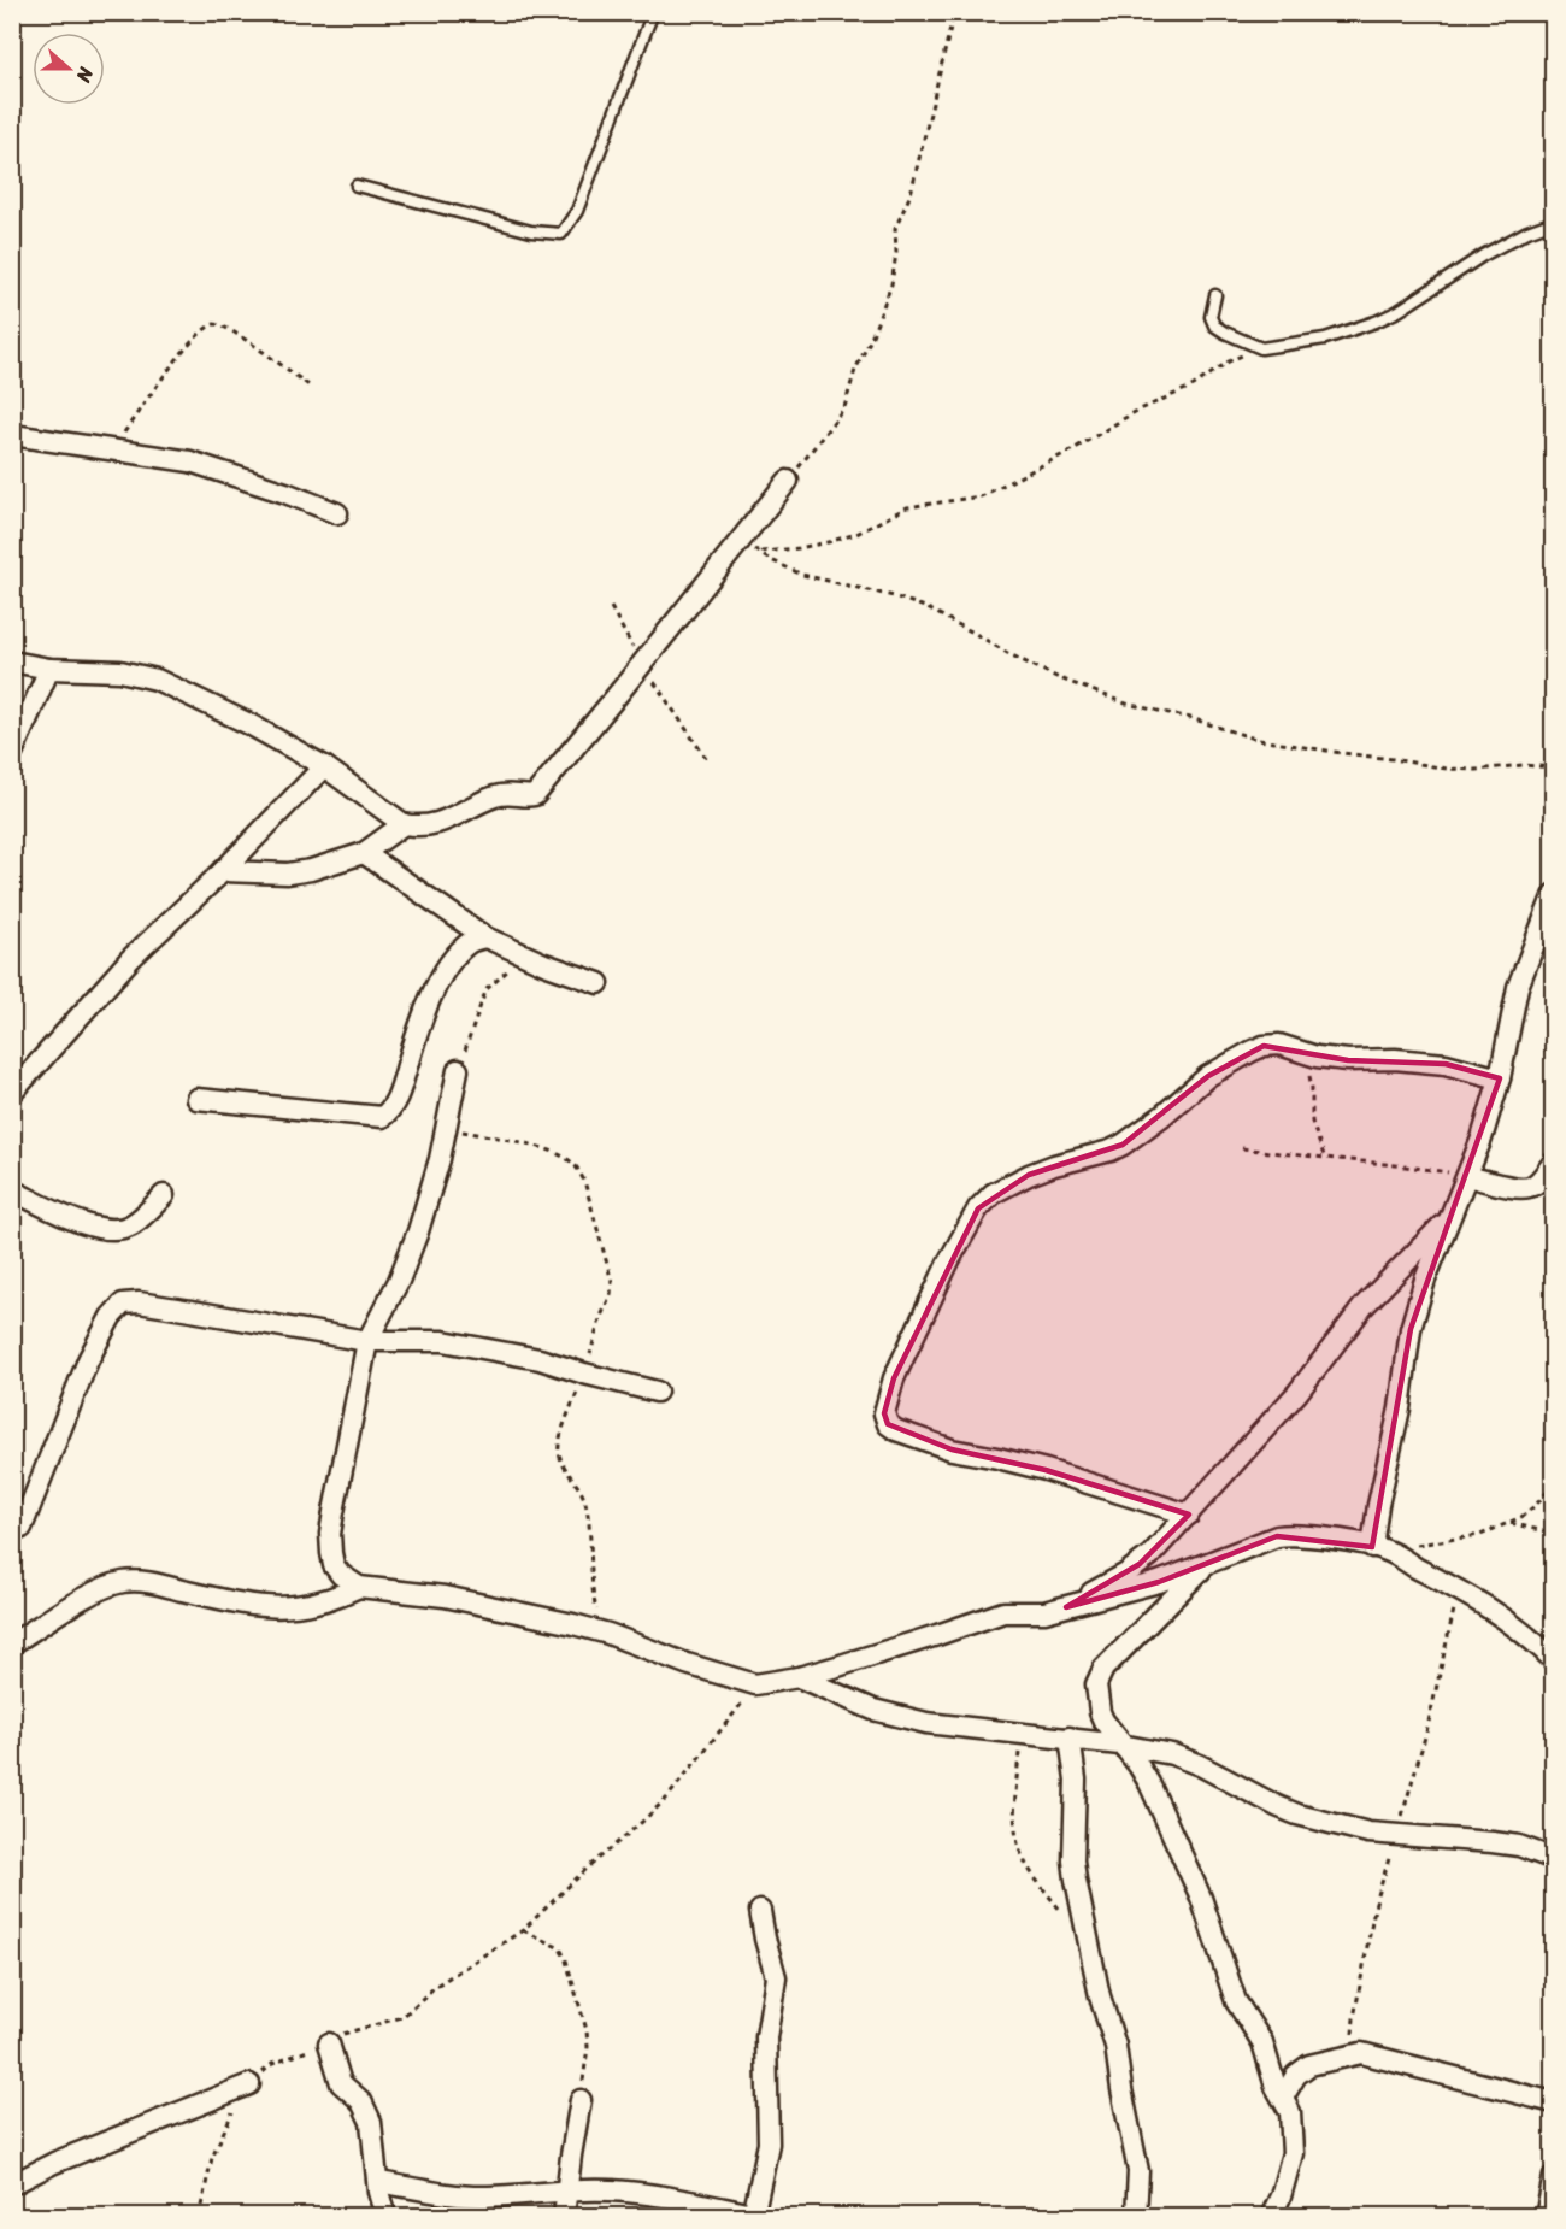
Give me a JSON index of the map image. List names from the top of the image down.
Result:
{
  "north": "right"
}
